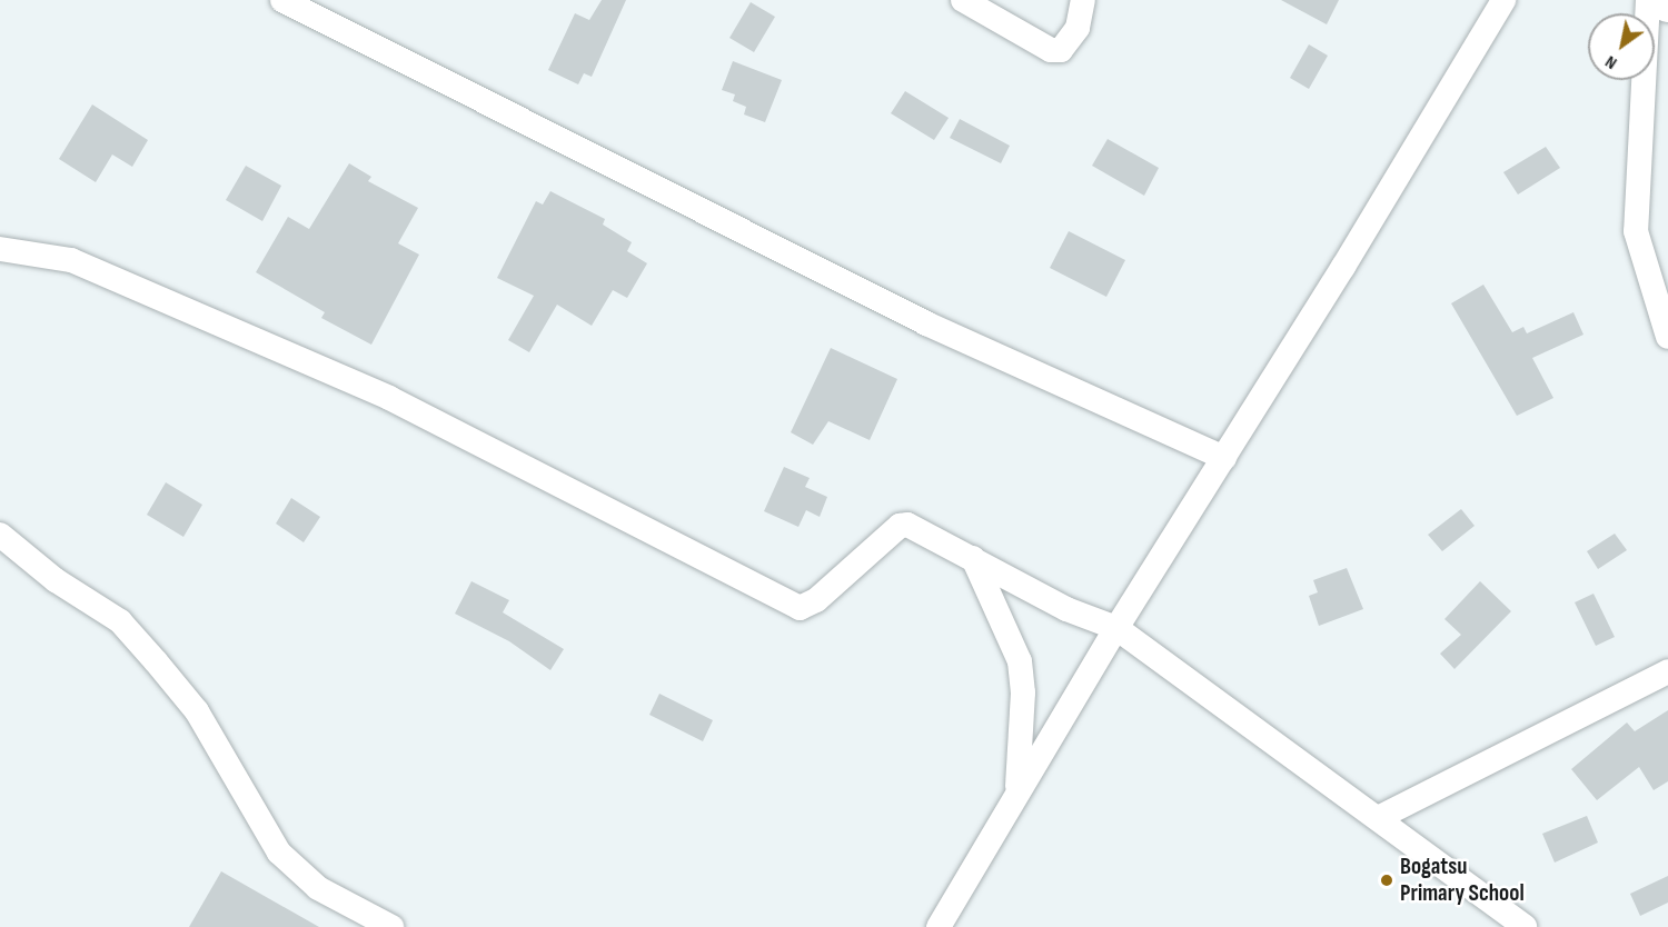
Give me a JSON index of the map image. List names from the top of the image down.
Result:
{
  "places": ["Bogatsu Primary School"],
  "north": "bottom left"
}
